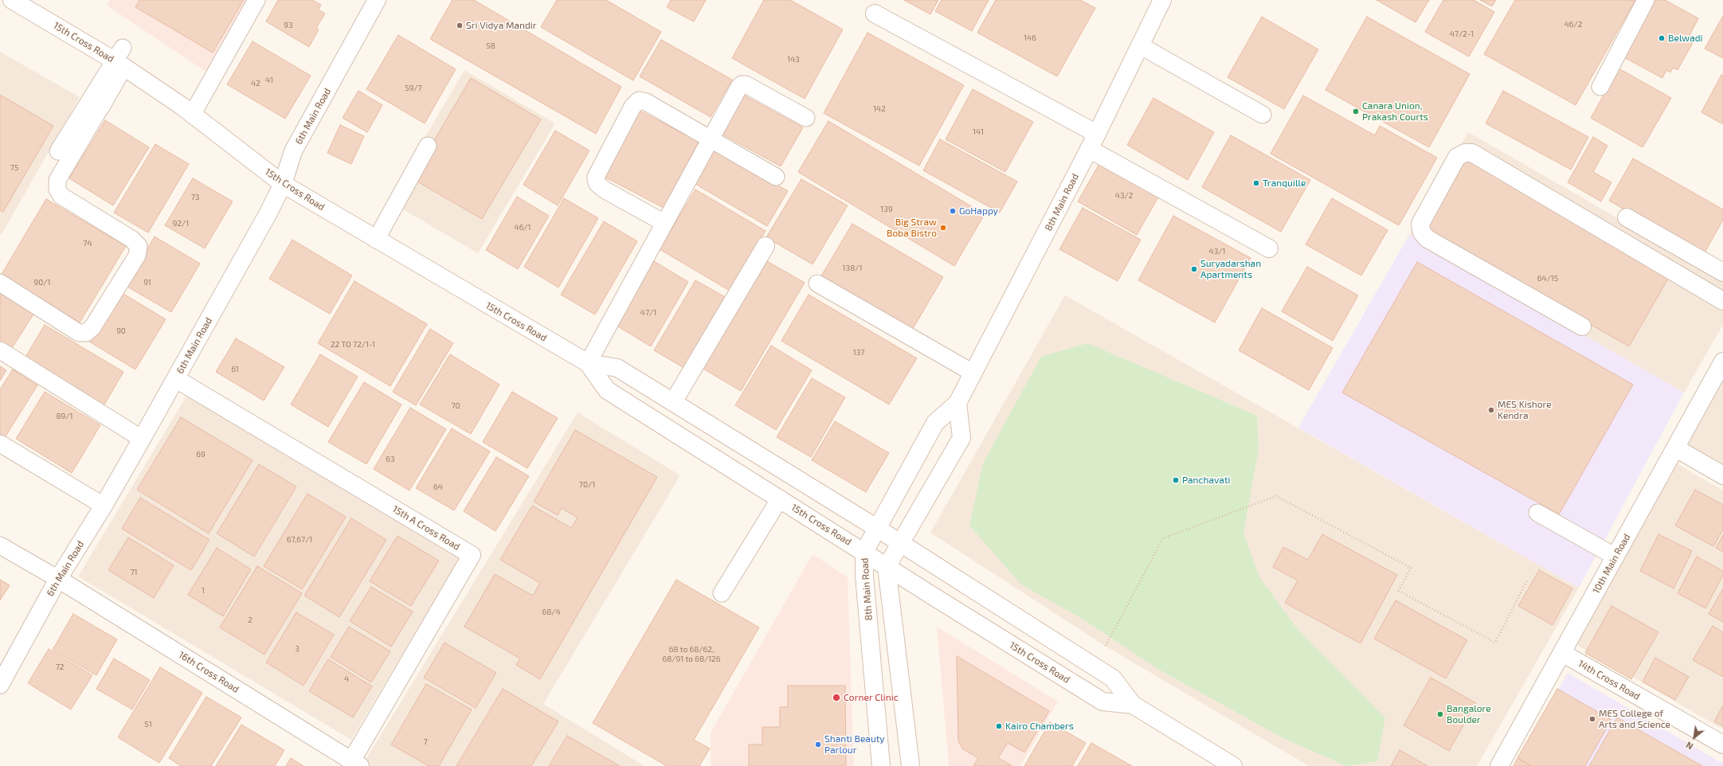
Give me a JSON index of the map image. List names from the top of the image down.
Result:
{
  "streets": {
    "street": [
      "15th Cross Road",
      "6th Main Road",
      "8th Main Road",
      "15th A Cross Road",
      "10th Main Road",
      "16th Cross Road",
      "14th Cross Road"
    ]
  },
  "crossings": [
    ["15th Cross Road", "6th Main Road"],
    ["15th Cross Road", "8th Main Road"],
    ["6th Main Road", "15th A Cross Road"],
    ["6th Main Road", "16th Cross Road"],
    ["15th A Cross Road", "16th Cross Road"],
    ["10th Main Road", "14th Cross Road"]
  ],
  "places": [
    "Sri Vidya Mandir",
    "Belwadi",
    "Canara Union, Prakash Courts",
    "Tranquille",
    "GoHappy",
    "Big Straw Boba Bistro",
    "Suryadarshan Apartments",
    "MES Kishore Kendra",
    "Panchavati",
    "Corner Clinic",
    "Bangalore Boulder",
    "MES College of Arts and Science",
    "Kairo Chambers",
    "Shanti Beauty Parlour"
  ],
  "house_numbers": [
    "46/2",
    "93",
    "47/2-1",
    "146",
    "58",
    "143",
    "41",
    "42",
    "59/7",
    "142",
    "141",
    "75",
    "43/2",
    "73",
    "139",
    "92/1",
    "46/1",
    "74",
    "43/1",
    "138/1",
    "64/15",
    "90/1",
    "91",
    "47/1",
    "90",
    "22 TO 72/1-1",
    "137",
    "61",
    "70",
    "89/1",
    "69",
    "63",
    "70/1",
    "64",
    "67,67/1",
    "71",
    "1",
    "68/4",
    "2",
    "3",
    "68 to 68/62, 68/91 to 68/126",
    "72",
    "4",
    "51",
    "7"
  ],
  "north": "bottom left"
}
